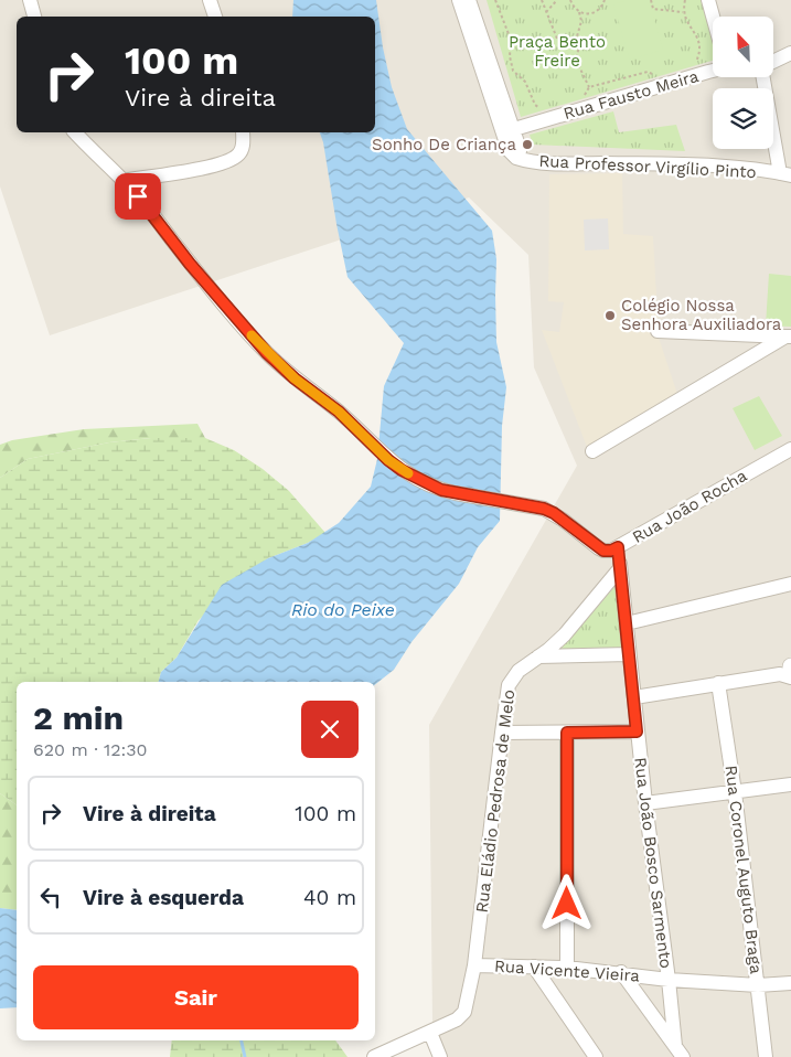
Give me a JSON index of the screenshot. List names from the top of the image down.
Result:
{
  "streets": {
    "street": [
      "Rua Fausto Meira",
      "Rua Professor Virgílio Pinto",
      "Rua João Rocha",
      "Rua Eládio Pedrosa de Melo",
      "Rua João Bosco Sarmento",
      "Rua Coronel Auguto Braga",
      "Rua Vicente Vieira"
    ]
  },
  "crossings": [
    ["Rua Fausto Meira", "Rua Professor Virgílio Pinto"],
    ["Rua João Rocha", "Rua João Bosco Sarmento"],
    ["Rua Eládio Pedrosa de Melo", "Rua João Bosco Sarmento"],
    ["Rua Eládio Pedrosa de Melo", "Rua Vicente Vieira"],
    ["Rua João Bosco Sarmento", "Rua Vicente Vieira"],
    ["Rua Coronel Auguto Braga", "Rua Vicente Vieira"]
  ],
  "water": ["Rio do Peixe"],
  "parks": ["Praça Bento Freire"],
  "places": ["Sonho De Criança", "Colégio Nossa Senhora Auxiliadora"],
  "north": "top left",
  "page": {
    "turn": ["100 m", "Vire à direita"],
    "heading": ["2 min", "620 m · 12:30"],
    "list": [
      {
        "name": "Vire à direita",
        "value": "100 m"
      },
      {
        "name": "Vire à esquerda",
        "value": "40 m"
      }
    ],
    "buttons": "Sair"
  }
}
